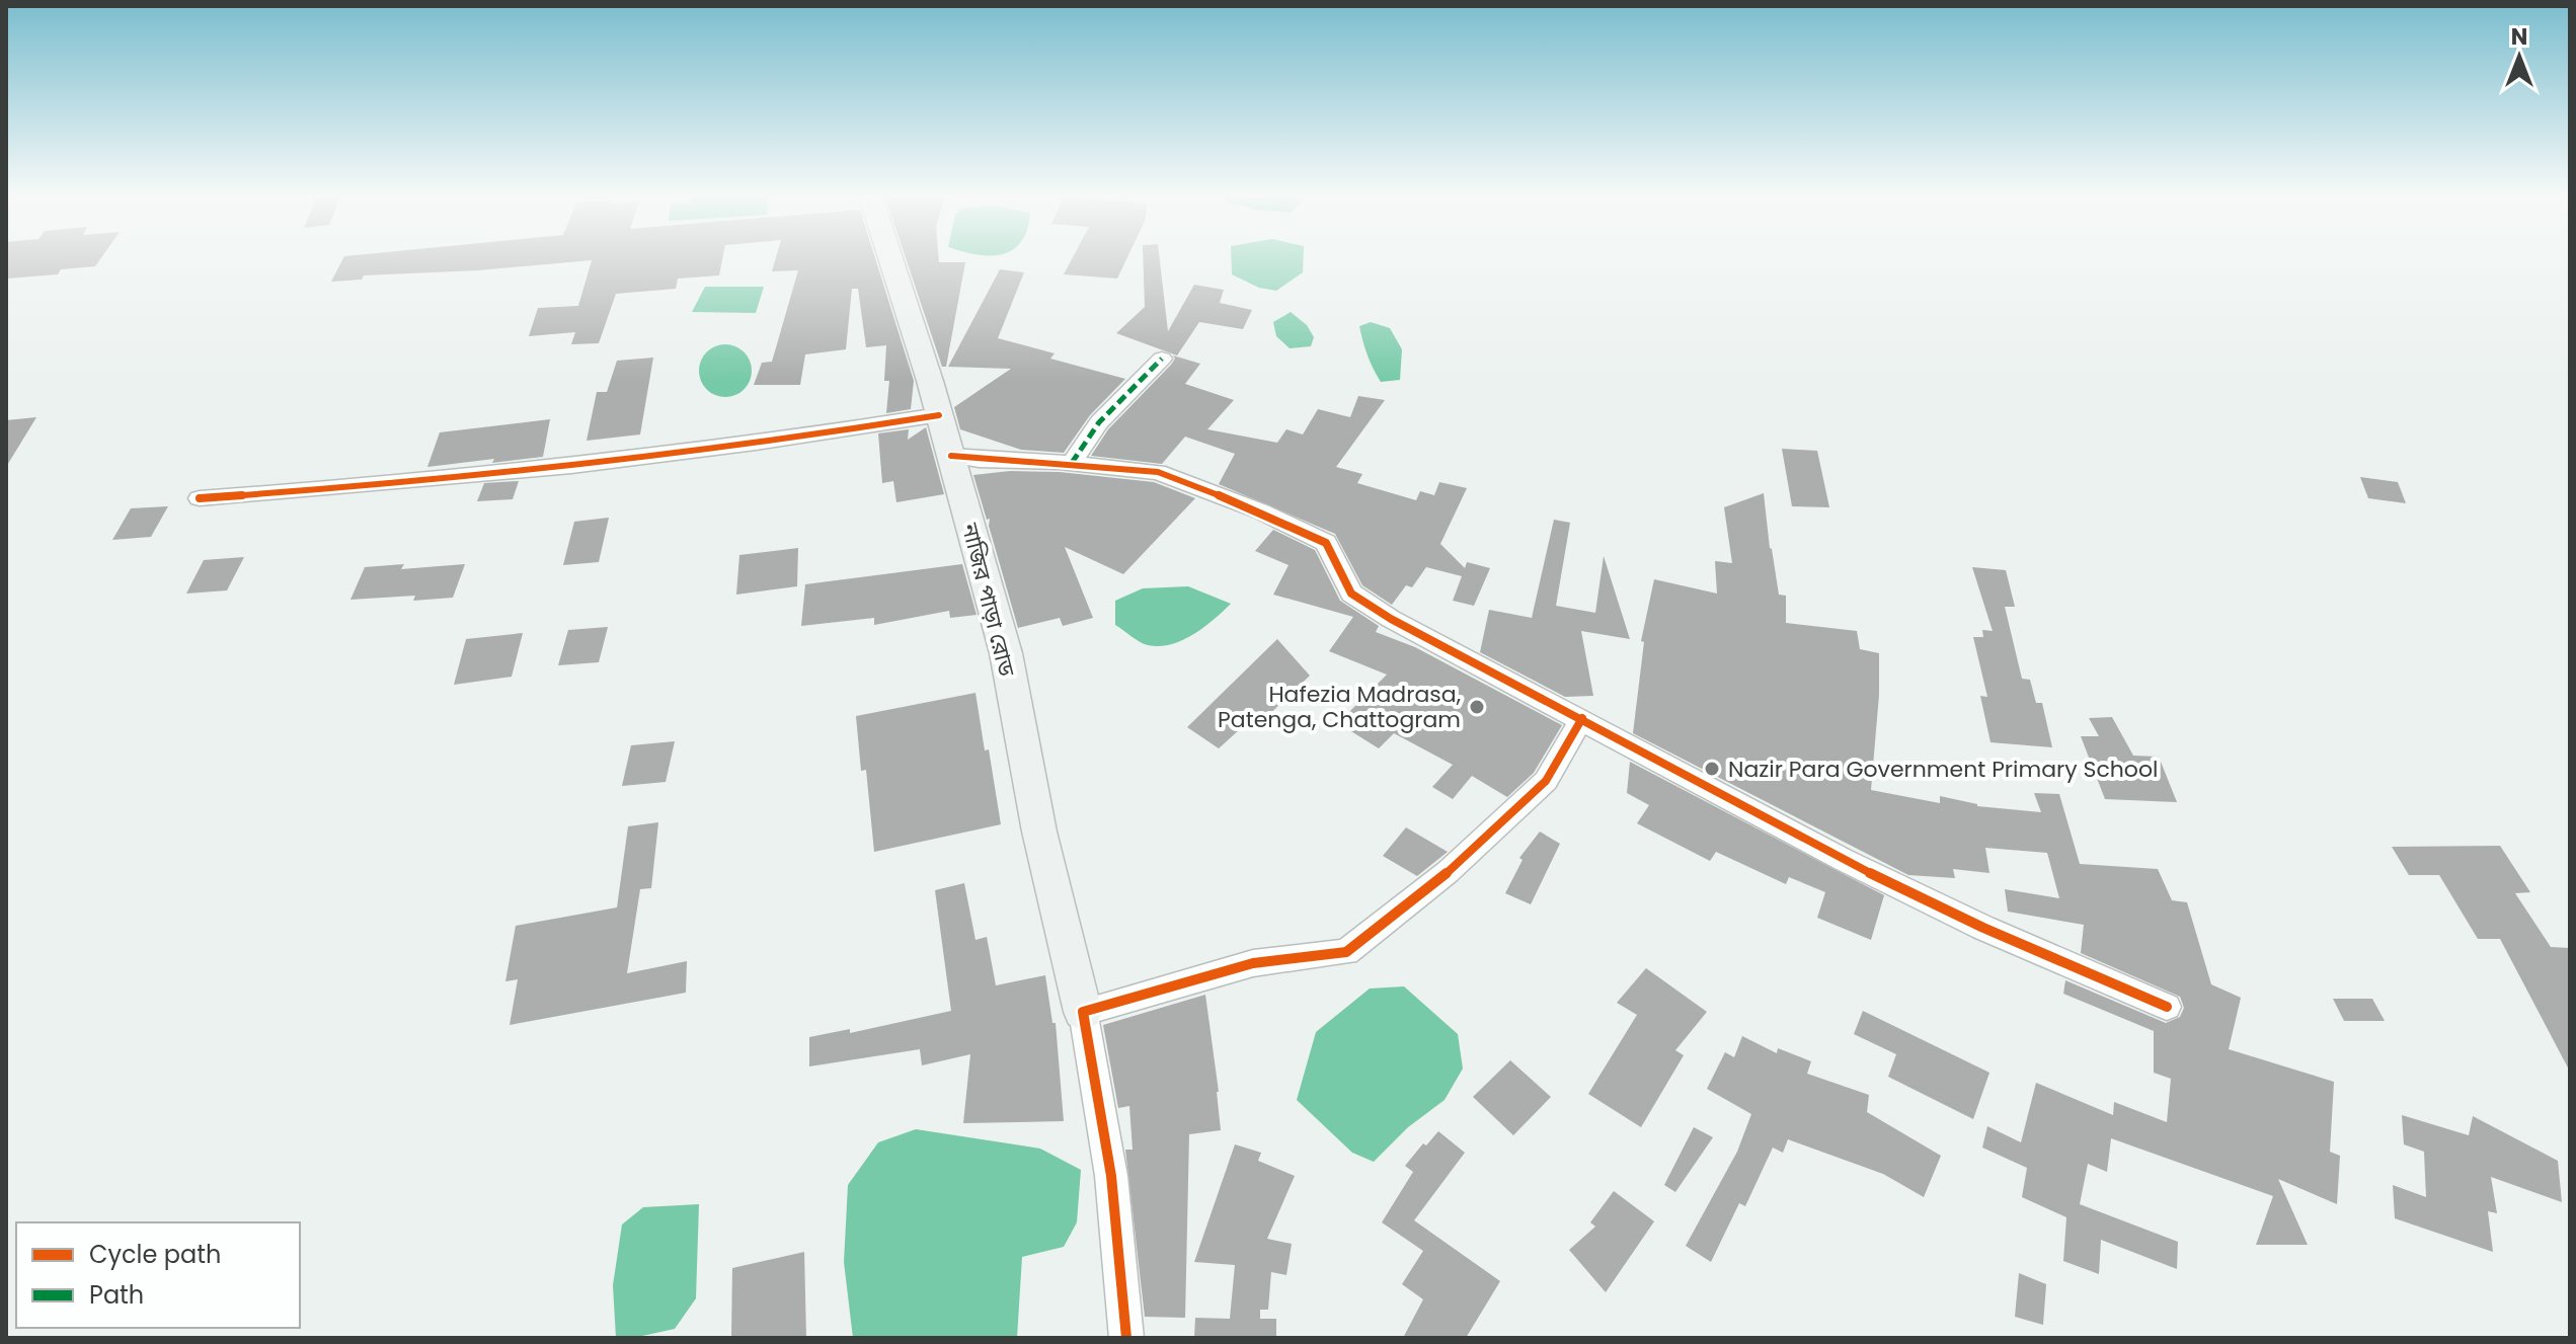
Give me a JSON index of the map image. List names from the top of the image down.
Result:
{
  "streets": {
    "main road": ["নাজির পাড়া রোড"]
  },
  "places": ["Hafezia Madrasa, Patenga, Chattogram", "Nazir Para Government Primary School"],
  "legend": ["Cycle path", "Path"],
  "north": "top"
}
